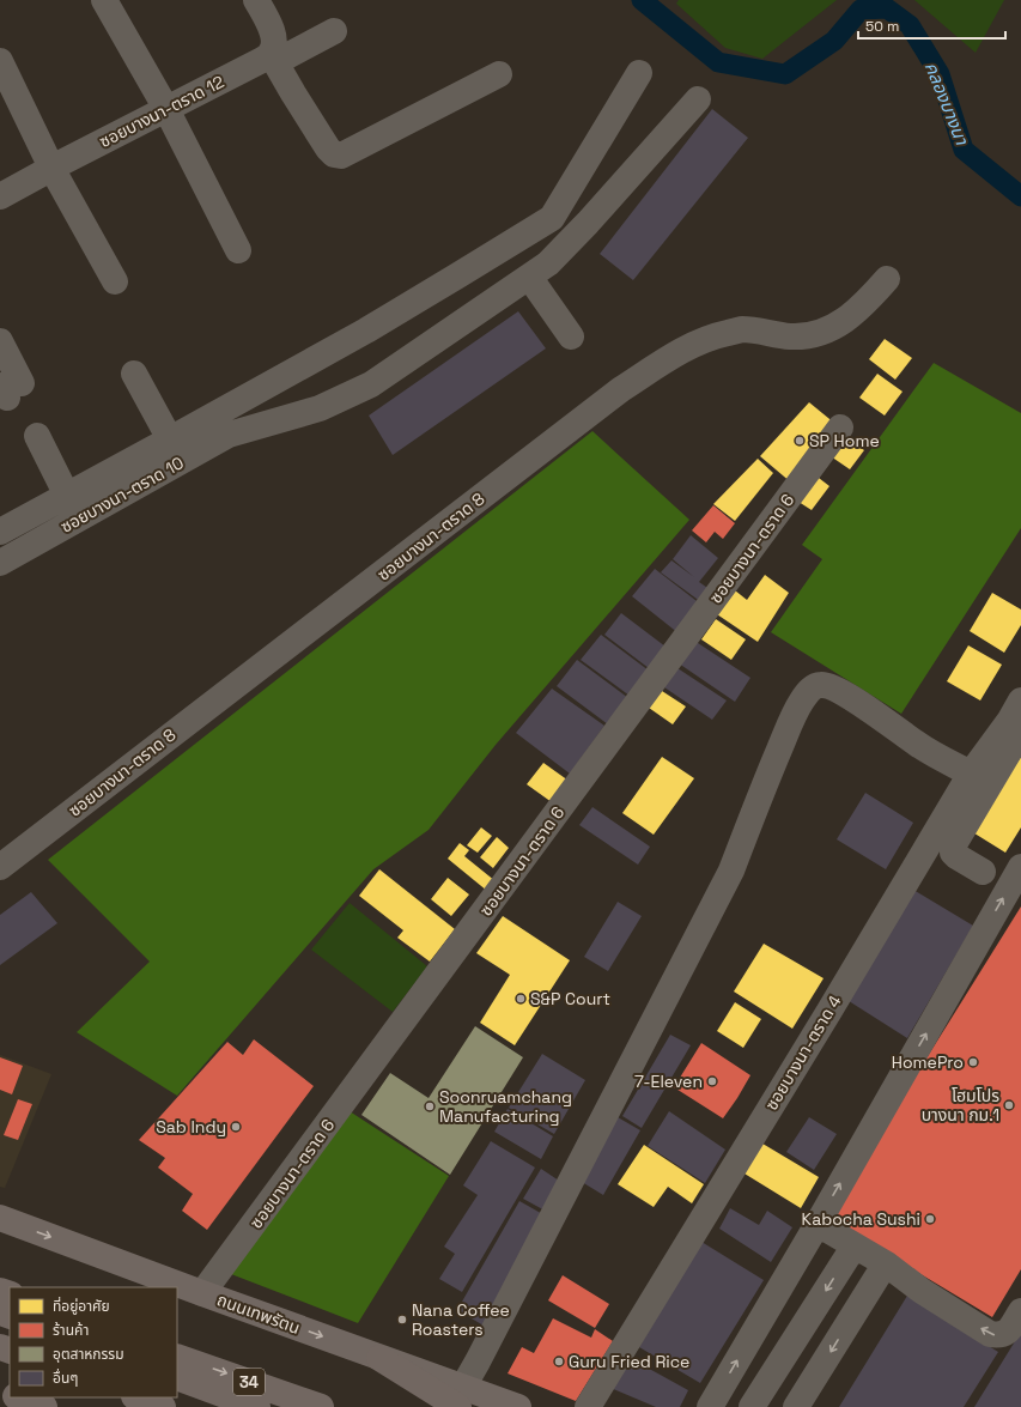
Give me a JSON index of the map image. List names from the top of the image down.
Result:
{
  "streets": {
    "highway": ["34"],
    "main road": ["ถนนเทพรัตน"],
    "street": [
      "ซอยบางนา-ตราด 12",
      "ซอยบางนา-ตราด 10",
      "ซอยบางนา-ตราด 8",
      "ซอยบางนา-ตราด 6",
      "ซอยบางนา-ตราด 4"
    ]
  },
  "crossings": [
    ["ซอยบางนา-ตราด 6", "ถนนเทพรัตน"]
  ],
  "one_way": ["ถนนเทพรัตน"],
  "water": ["คลองบางนา"],
  "places": [
    "SP Home",
    "S&P Court",
    "HomePro",
    "7-Eleven",
    "โฮมโปร บางนา กม.1",
    "Soonruamchang Manufacturing",
    "Sab Indy",
    "Kabocha Sushi",
    "Nana Coffee Roasters",
    "Guru Fried Rice"
  ],
  "legend": [
    "ที่อยู่อาศัย",
    "ร้านค้า",
    "อุตสาหกรรม",
    "อื่นๆ"
  ],
  "scale_bar": "50 m"
}
